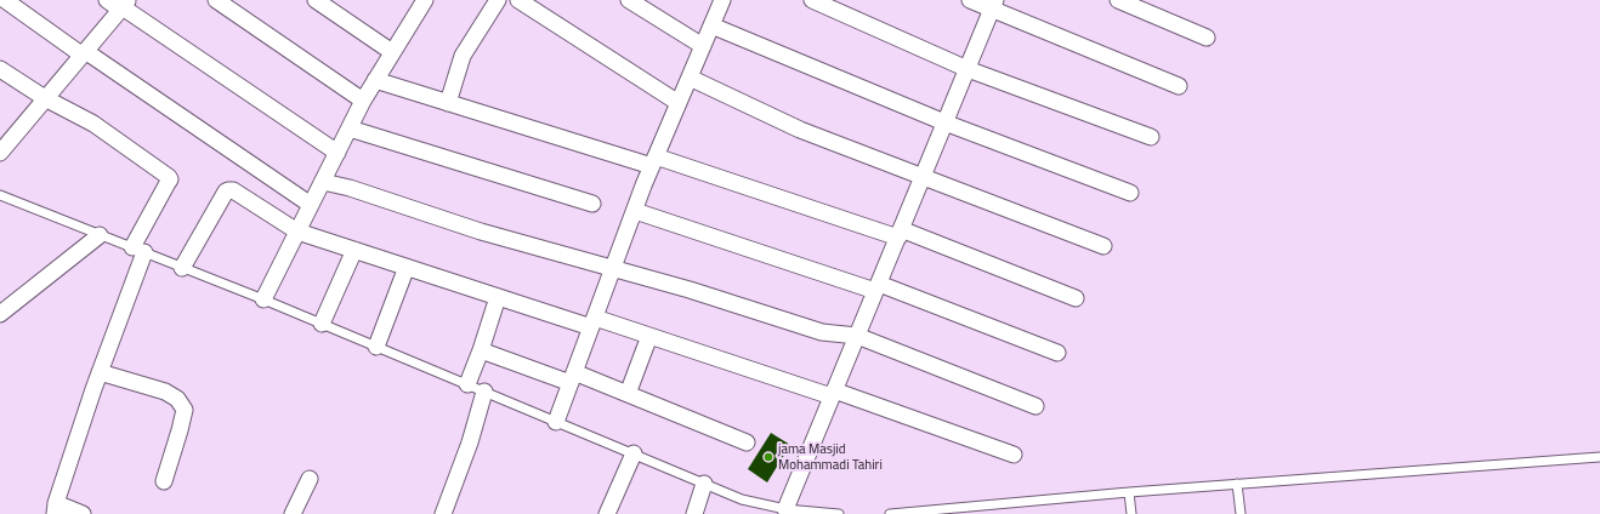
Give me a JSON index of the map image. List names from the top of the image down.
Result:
{
  "places": ["jama Masjid Mohammadi Tahiri"]
}
